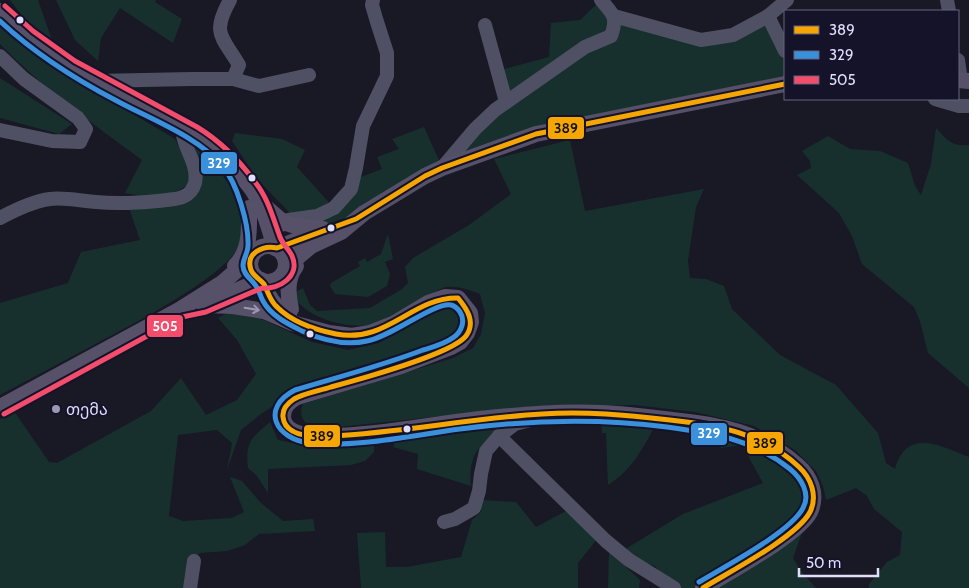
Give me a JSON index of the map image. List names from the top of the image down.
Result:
{
  "places": ["თემა"],
  "lines": ["transit line 505", "transit line 329", "transit line 389"],
  "legend": ["389", "329", "505"],
  "scale_bar": "50 m"
}
